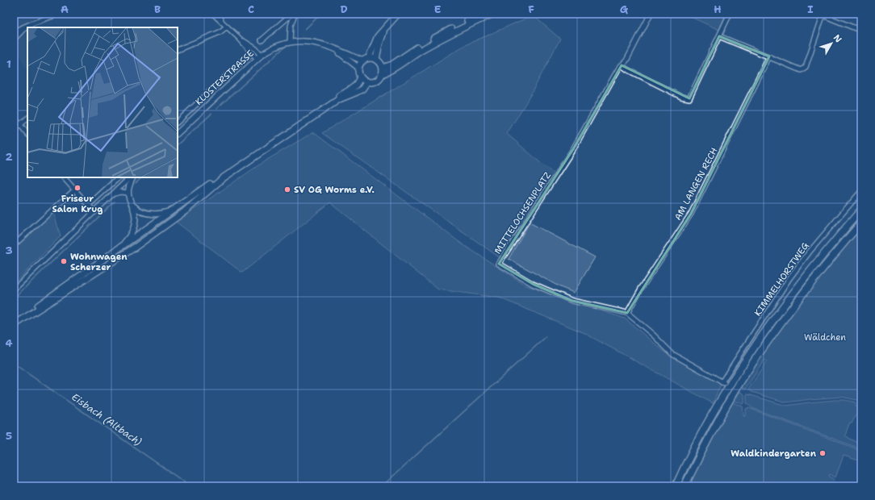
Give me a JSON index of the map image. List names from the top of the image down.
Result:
{
  "streets": {
    "street": [
      "KLOSTERSTRASSE",
      "AM LANGEN RECH",
      "MITTELOCHSENPLATZ",
      "KIMMELHORSTWEG"
    ]
  },
  "crossings": [
    ["AM LANGEN RECH", "MITTELOCHSENPLATZ"],
    ["MITTELOCHSENPLATZ", "KIMMELHORSTWEG"]
  ],
  "water": ["Eisbach (Altbach)"],
  "parks": ["Wäldchen"],
  "places": [
    "Friseur Salon Krug",
    "SV OG Worms e.V.",
    "Wohnwagen Scherzer",
    "Waldkindergarten"
  ],
  "north": "top right",
  "grid": {
    "columns": [
      "A",
      "B",
      "C",
      "D",
      "E",
      "F",
      "G",
      "H",
      "I"
    ],
    "rows": [
      "1",
      "2",
      "3",
      "4",
      "5"
    ]
  }
}
